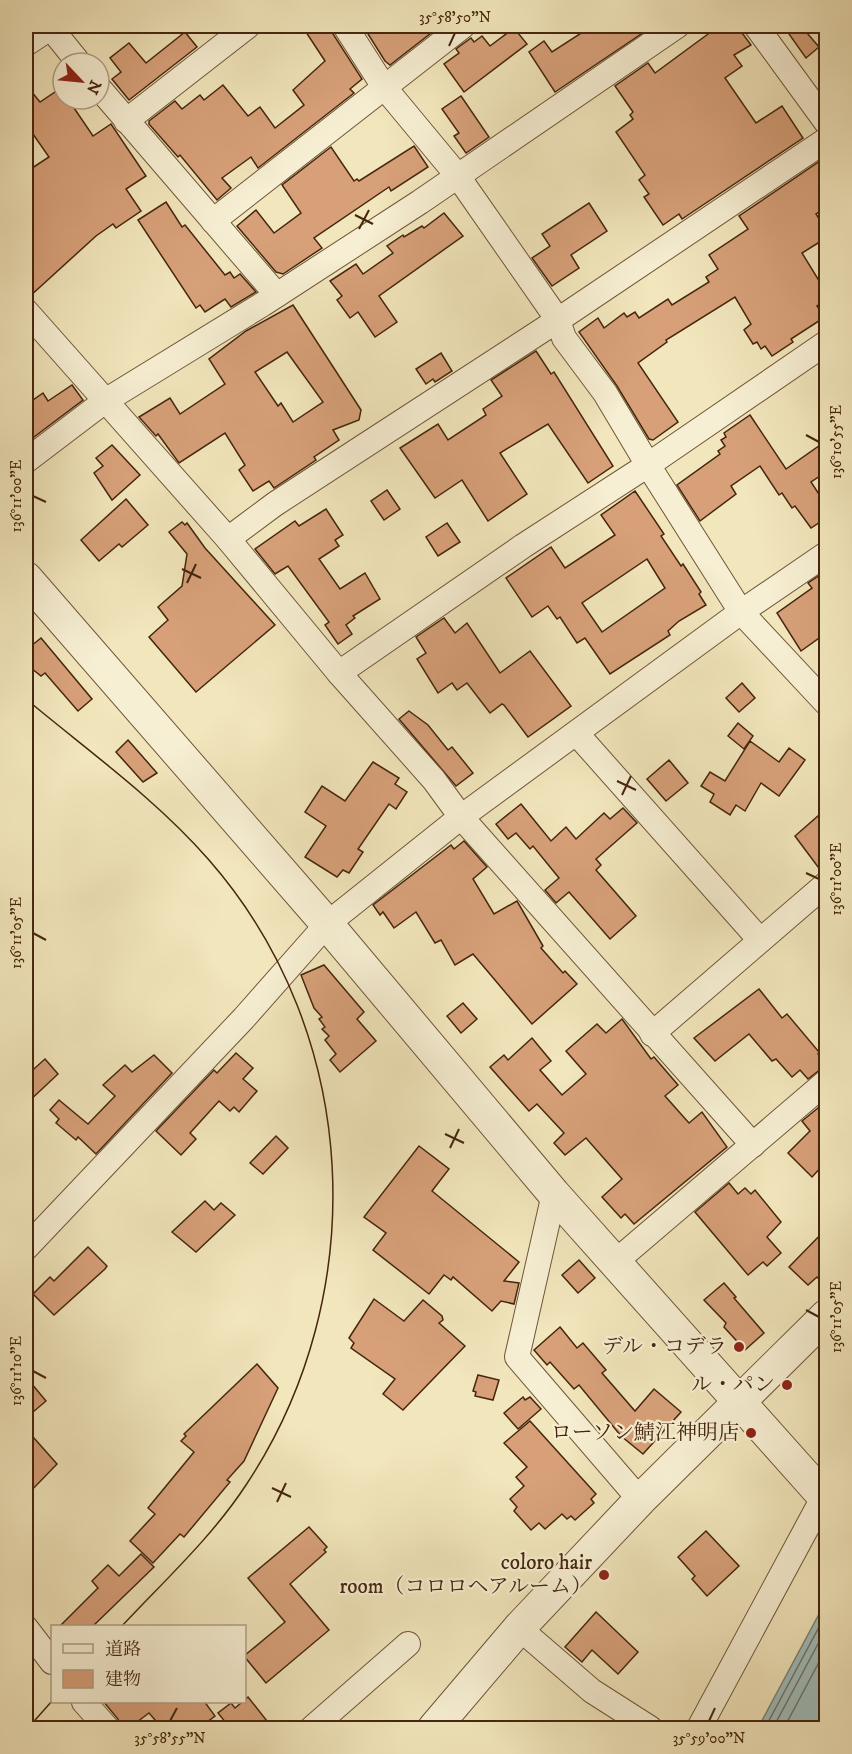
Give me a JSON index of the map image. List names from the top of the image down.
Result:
{
  "places": [
    "デル・コデラ",
    "ル・パン",
    "ローソン鯖江神明店",
    "coloro hair room（コロロヘアルーム）"
  ],
  "legend": ["道路", "建物"],
  "north": "bottom right",
  "coordinates": [
    "35°58'50\"N",
    "136°10'55\"E",
    "136°11'00\"E",
    "136°11'05\"E",
    "136°11'10\"E",
    "35°58'55\"N",
    "35°59'00\"N"
  ]
}
